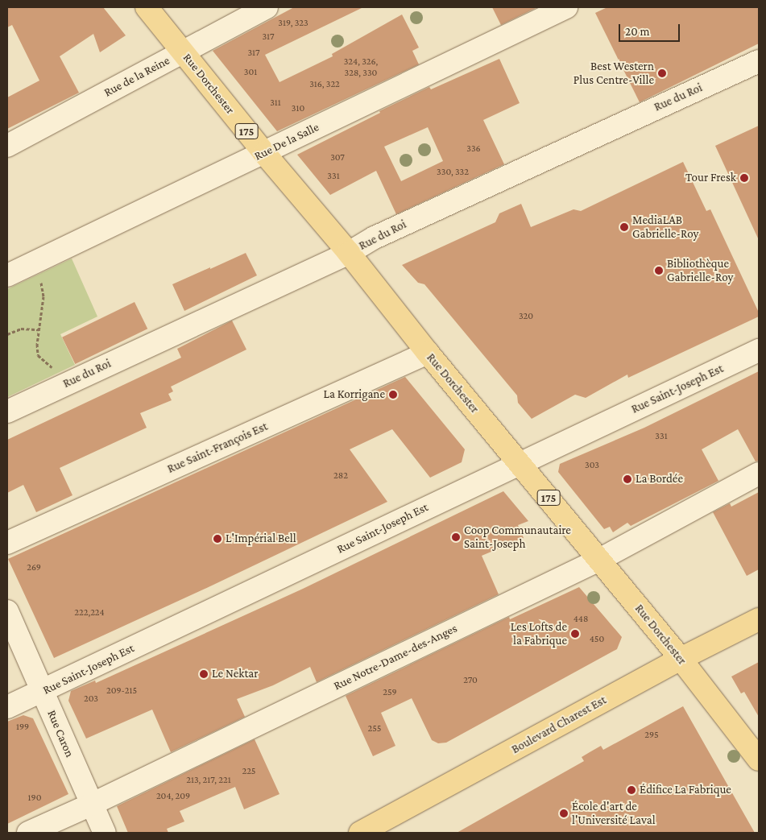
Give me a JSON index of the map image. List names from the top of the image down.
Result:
{
  "streets": {
    "main road": ["Rue Dorchester", "175", "Boulevard Charest Est"],
    "street": [
      "Rue de la Reine",
      "Rue du Roi",
      "Rue De la Salle",
      "Rue Saint-Joseph Est",
      "Rue Saint-François Est",
      "Rue Notre-Dame-des-Anges",
      "Rue Caron"
    ]
  },
  "crossings": [
    ["Rue de la Reine", "Rue Dorchester"],
    ["Rue Dorchester", "Rue du Roi"],
    ["Rue Dorchester", "Rue De la Salle"],
    ["Rue Dorchester", "Rue Saint-Joseph Est"],
    ["Rue Dorchester", "Rue Saint-François Est"],
    ["Rue Dorchester", "Rue Notre-Dame-des-Anges"],
    ["Rue Dorchester", "Boulevard Charest Est"],
    ["Rue Saint-Joseph Est", "Rue Caron"],
    ["Rue Notre-Dame-des-Anges", "Rue Caron"]
  ],
  "places": [
    "Best Western Plus Centre-Ville",
    "Tour Fresk",
    "MediaLAB Gabrielle-Roy",
    "Bibliothèque Gabrielle-Roy",
    "La Korrigane",
    "La Bordée",
    "Coop Communautaire Saint-Joseph",
    "L'Impérial Bell",
    "Les Lofts de la Fabrique",
    "Le Nektar",
    "Édifice La Fabrique",
    "École d'art de l'Université Laval"
  ],
  "house_numbers": [
    "319, 323",
    "317",
    "317",
    "324, 326, 328, 330",
    "301",
    "316, 322",
    "311",
    "310",
    "336",
    "307",
    "330, 332",
    "331",
    "320",
    "331",
    "303",
    "282",
    "269",
    "222,224",
    "448",
    "450",
    "270",
    "209-215",
    "259",
    "203",
    "199",
    "255",
    "295",
    "225",
    "213, 217, 221",
    "204, 209",
    "190"
  ],
  "scale_bar": "20 m"
}
